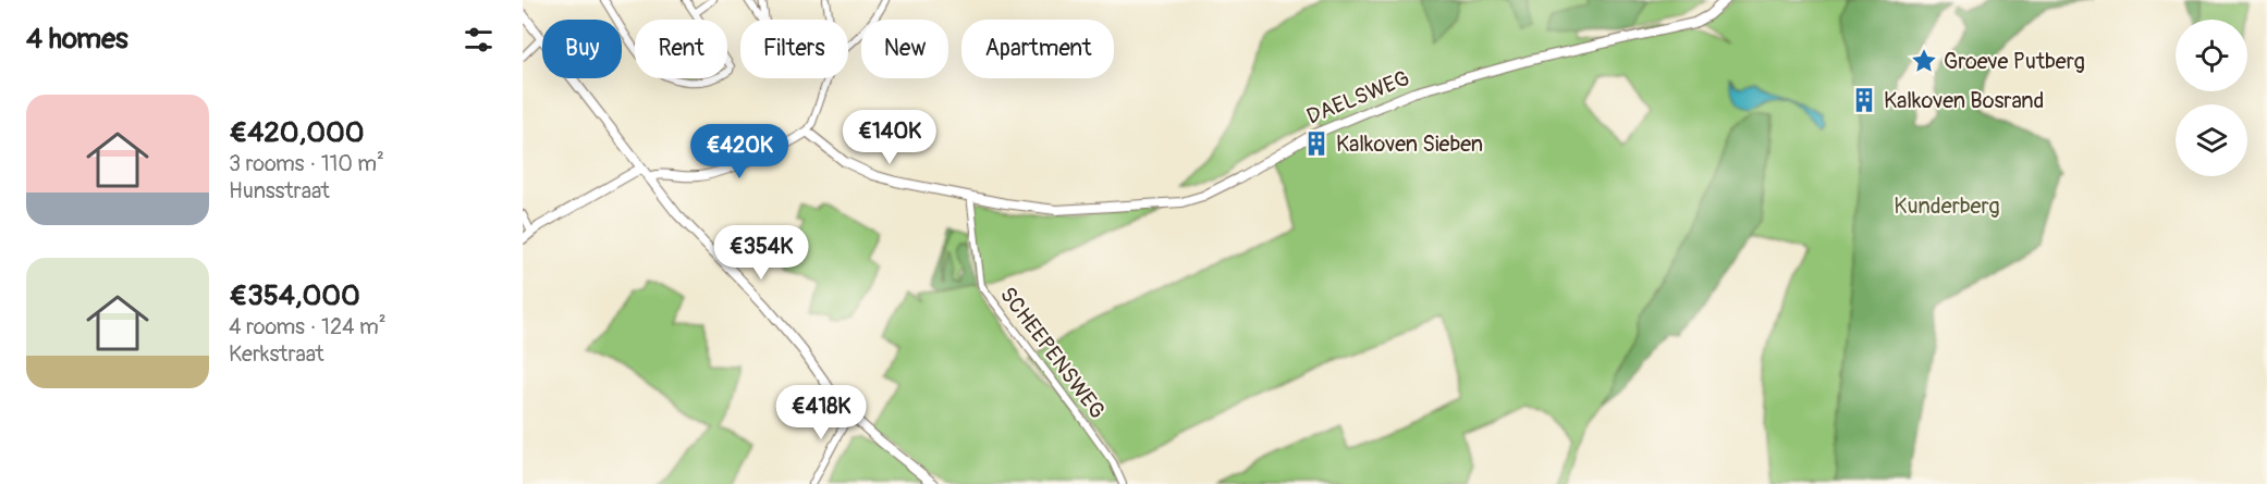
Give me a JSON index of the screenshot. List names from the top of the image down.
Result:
{
  "streets": {
    "street": ["DAELSWEG", "SCHEEPENSWEG"]
  },
  "crossings": [
    ["DAELSWEG", "SCHEEPENSWEG"]
  ],
  "parks": ["Kunderberg"],
  "places": {
    "place": ["Groeve Putberg"],
    "building": ["Kalkoven Bosrand", "Kalkoven Sieben"]
  },
  "page": {
    "heading": "4 homes",
    "chip": [
      "Buy",
      "Rent",
      "Filters",
      "New",
      "Apartment"
    ],
    "list": [
      {
        "name": "€420,000",
        "note": "3 rooms · 110 m² · Hunsstraat"
      },
      {
        "name": "€354,000",
        "note": "4 rooms · 124 m² · Kerkstraat"
      }
    ],
    "price": [
      "€140K",
      "€420K",
      "€354K",
      "€418K"
    ]
  }
}
